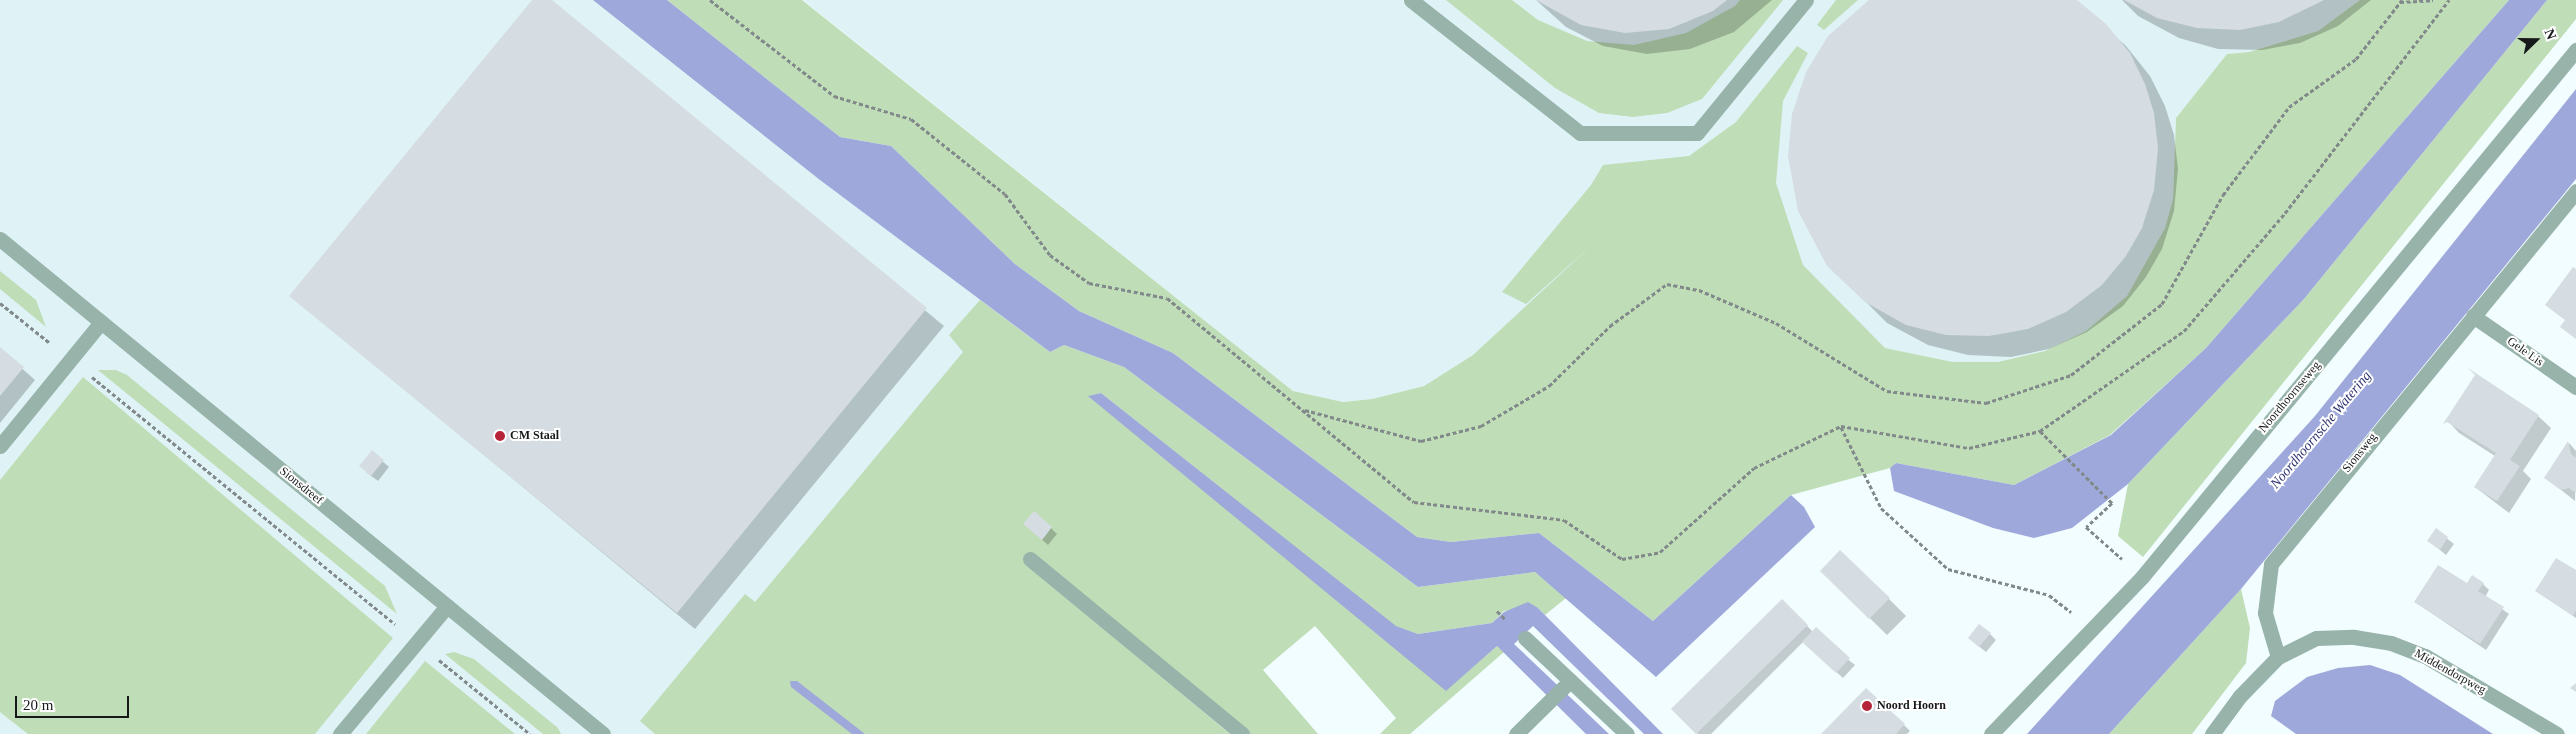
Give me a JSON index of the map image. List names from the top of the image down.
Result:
{
  "streets": {
    "street": [
      "Gele Lis",
      "Noordhoornseweg",
      "Sionsweg",
      "Sionsdreef",
      "Middendorpweg"
    ]
  },
  "crossings": [
    ["Gele Lis", "Sionsweg"],
    ["Sionsweg", "Middendorpweg"]
  ],
  "water": ["Noordhoornsche Watering"],
  "places": ["CM Staal", "Noord Hoorn"],
  "scale_bar": "20 m",
  "north": "right"
}
